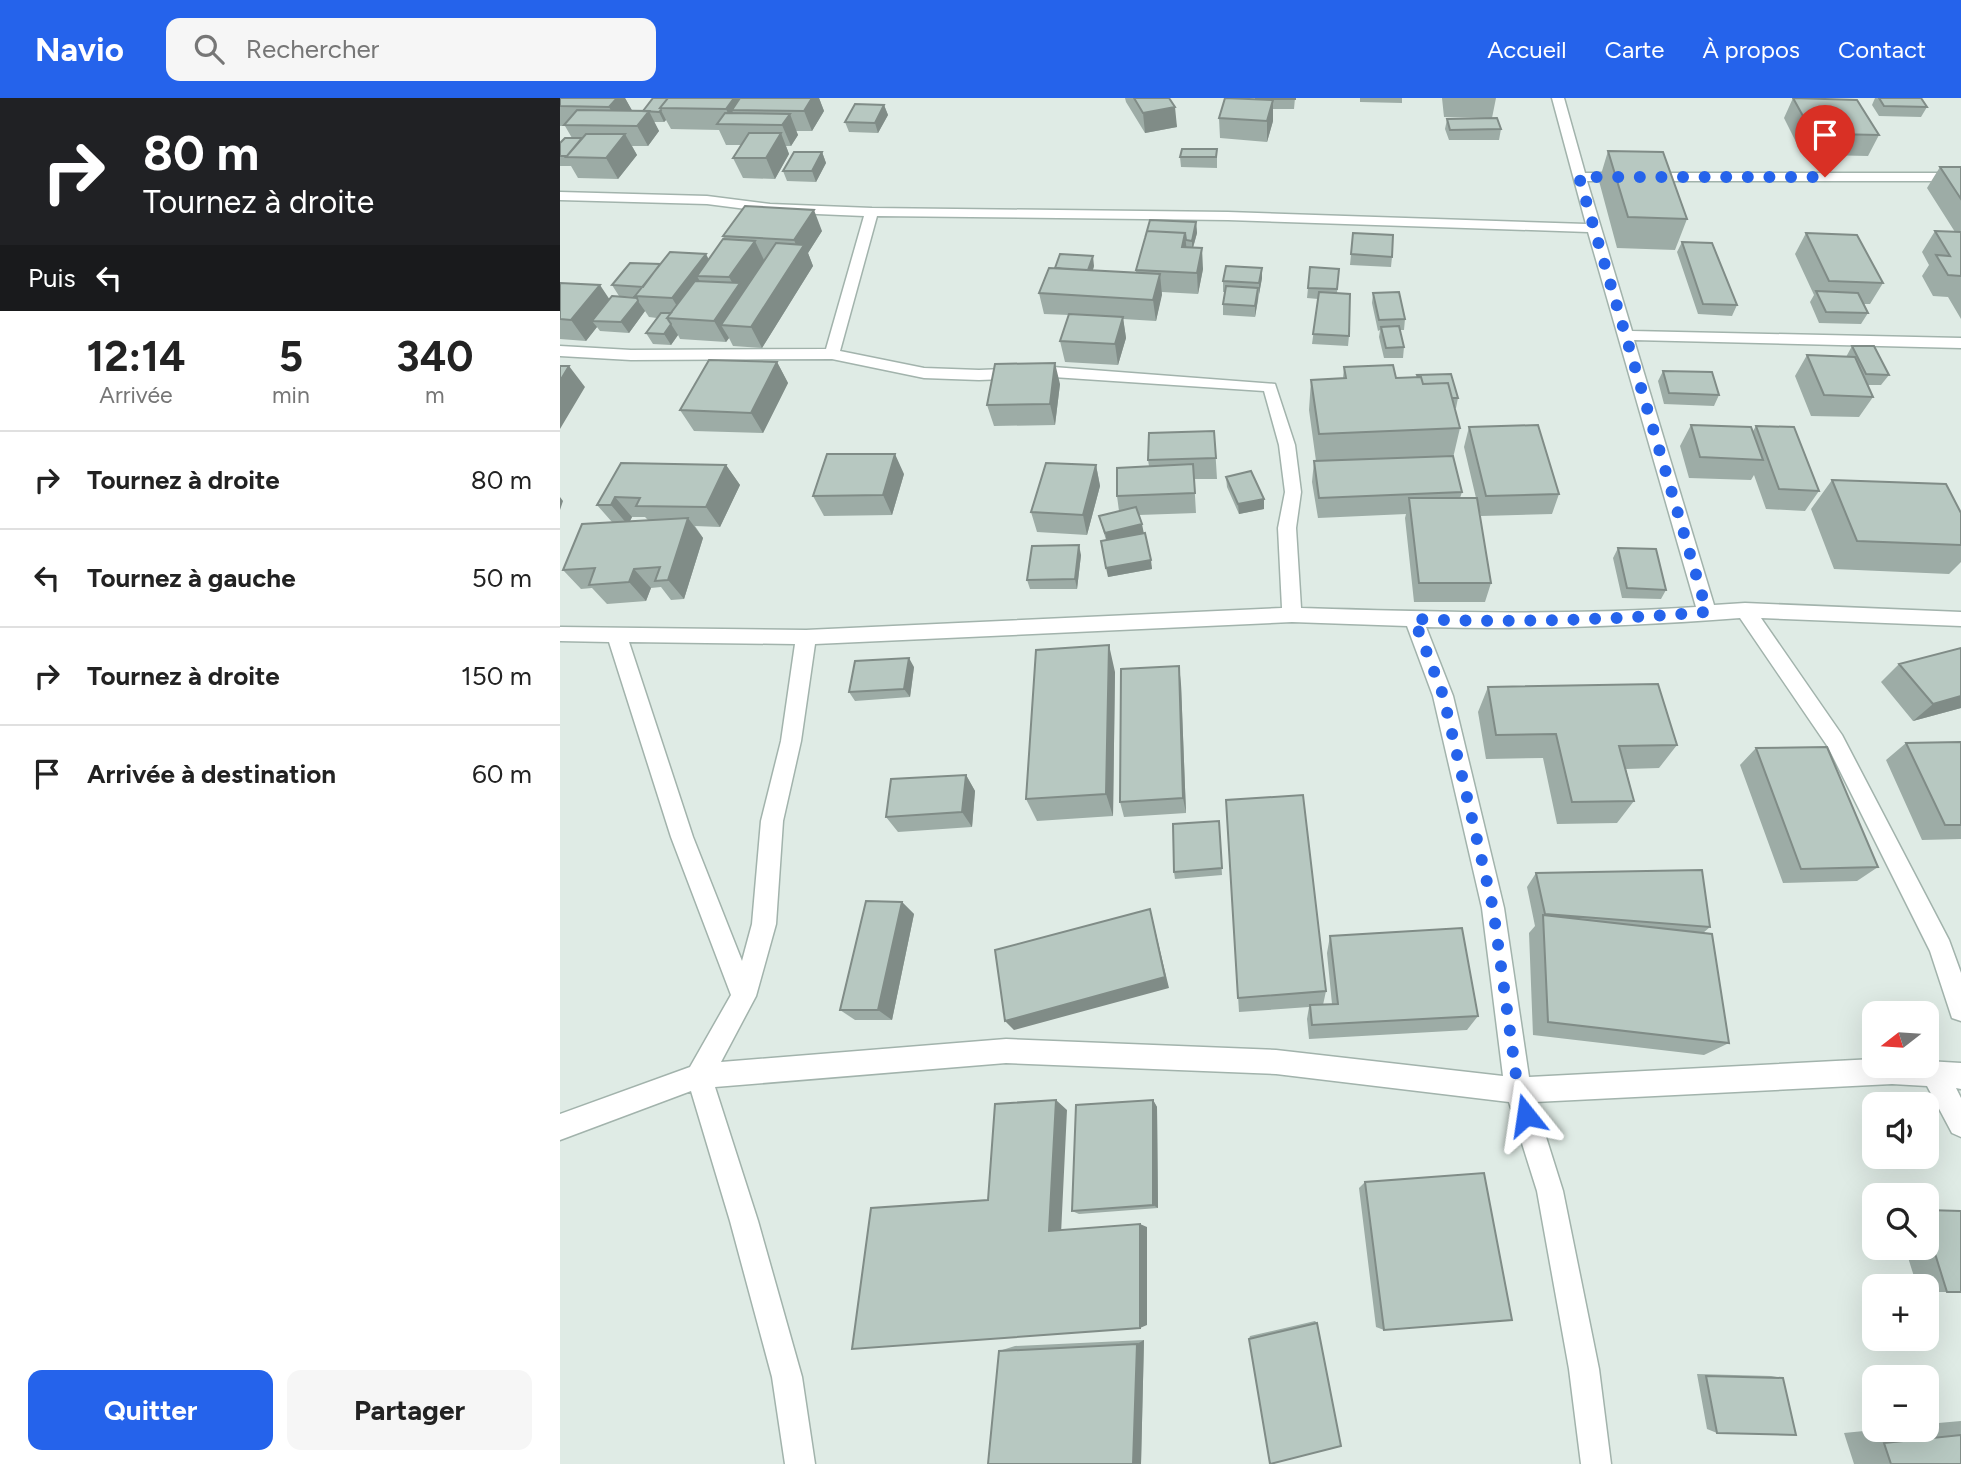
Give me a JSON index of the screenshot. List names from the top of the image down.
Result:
{
  "north": "left",
  "page": {
    "header": "Navio",
    "search": "Rechercher",
    "nav": [
      "Accueil",
      "Carte",
      "À propos",
      "Contact"
    ],
    "turn": ["80 m", "Tournez à droite"],
    "then": "Puis",
    "eta": [
      "12:14",
      "Arrivée",
      "5",
      "min",
      "340",
      "m"
    ],
    "list": [
      {
        "name": "Tournez à droite",
        "value": "80 m"
      },
      {
        "name": "Tournez à gauche",
        "value": "50 m"
      },
      {
        "name": "Tournez à droite",
        "value": "150 m"
      },
      {
        "name": "Arrivée à destination",
        "value": "60 m"
      }
    ],
    "map_buttons": ["+", "−"],
    "buttons": ["Quitter", "Partager"]
  }
}
